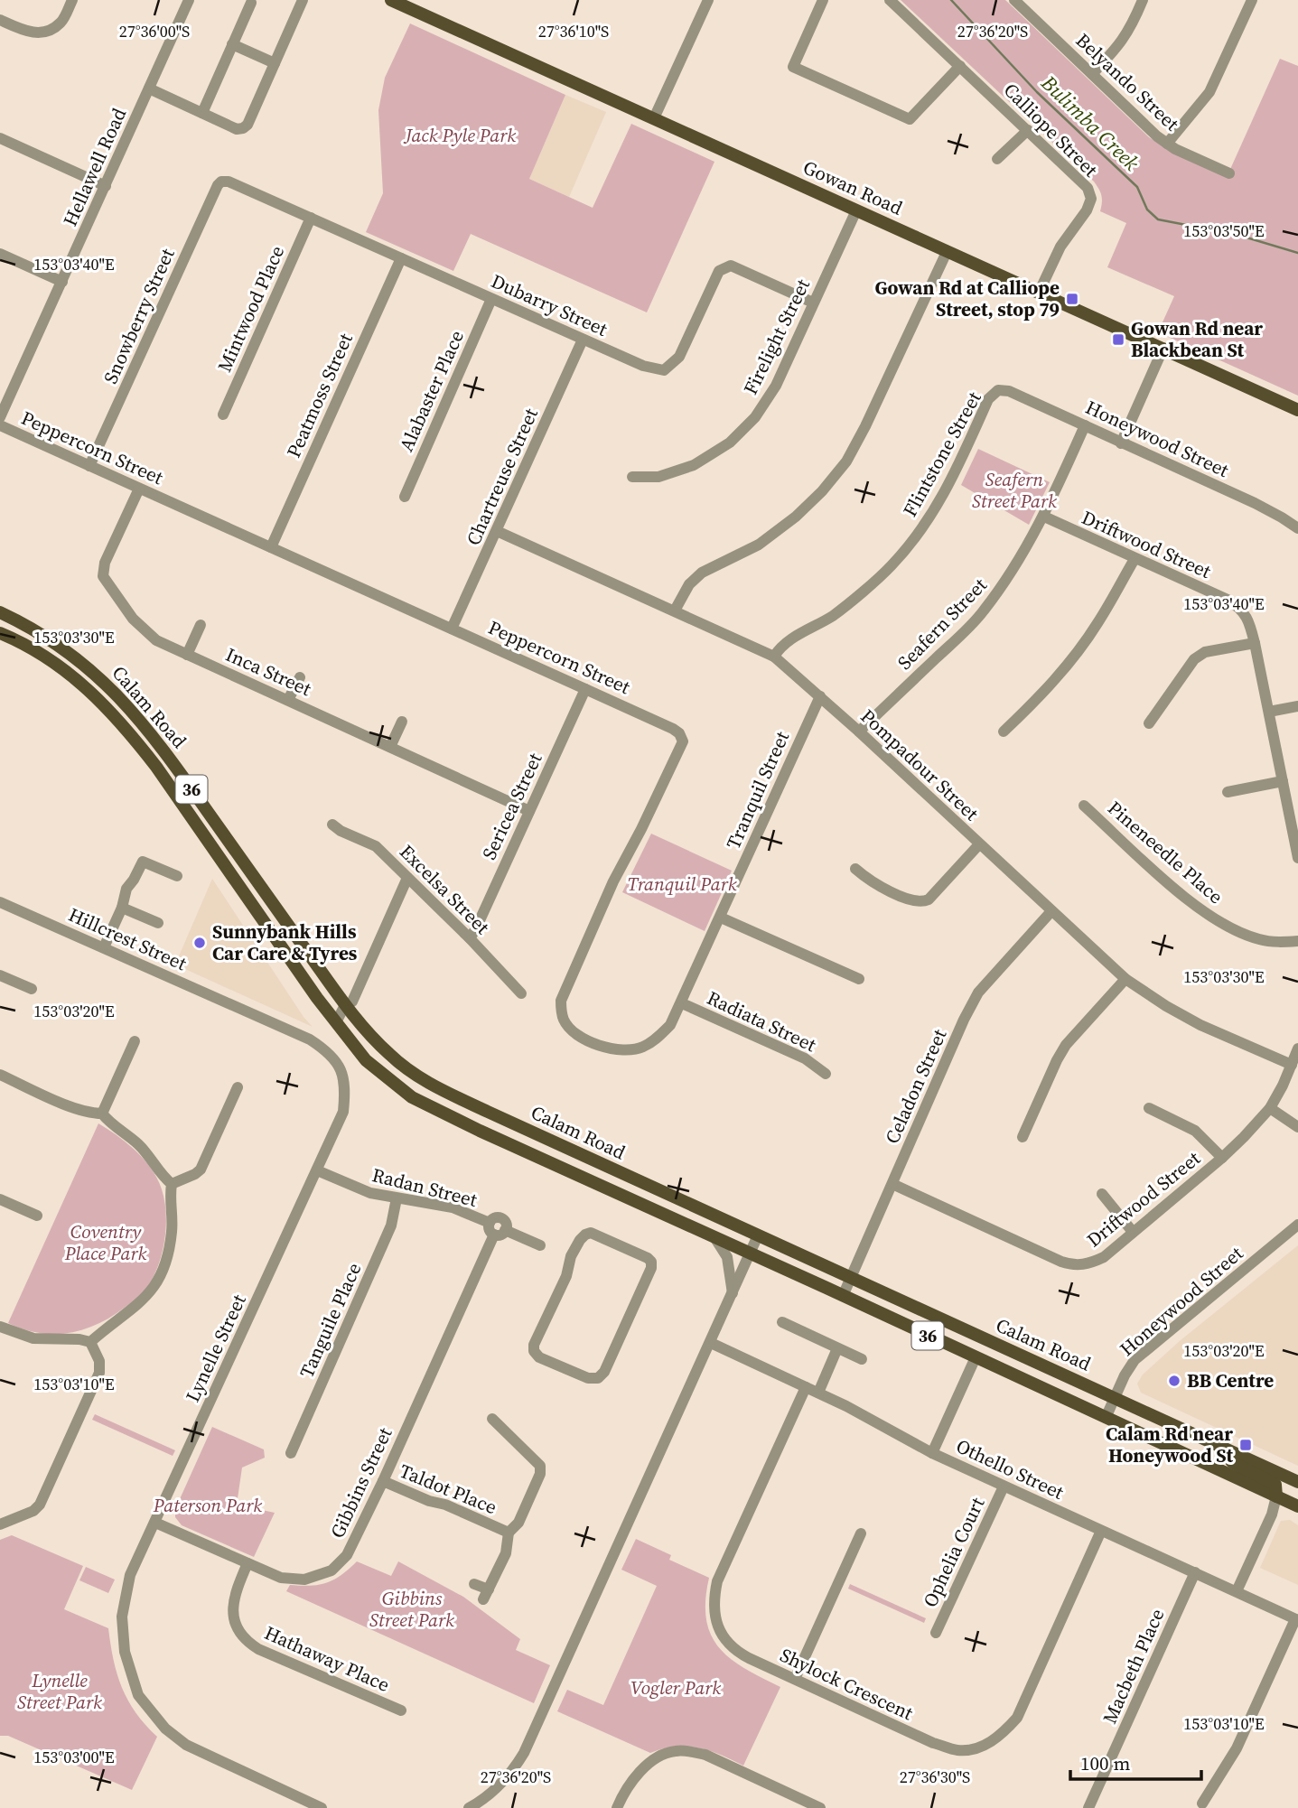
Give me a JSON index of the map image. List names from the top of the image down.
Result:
{
  "streets": {
    "main road": ["Gowan Road", "Calam Road", "36"],
    "street": [
      "Belyando Street",
      "Calliope Street",
      "Hellawell Road",
      "Dubarry Street",
      "Mintwood Place",
      "Snowberry Street",
      "Firelight Street",
      "Alabaster Place",
      "Peatmoss Street",
      "Honeywood Street",
      "Peppercorn Street",
      "Flintstone Street",
      "Chartreuse Street",
      "Driftwood Street",
      "Seafern Street",
      "Inca Street",
      "Pompadour Street",
      "Tranquil Street",
      "Sericea Street",
      "Pineneedle Place",
      "Excelsa Street",
      "Hillcrest Street",
      "Radiata Street",
      "Celadon Street",
      "Radan Street",
      "Tanguile Place",
      "Lynelle Street",
      "Othello Street",
      "Gibbins Street",
      "Taldot Place",
      "Ophelia Court",
      "Hathaway Place",
      "Macbeth Place",
      "Shylock Crescent"
    ]
  },
  "crossings": [
    ["Calliope Street", "Gowan Road"],
    ["Gowan Road", "Firelight Street"],
    ["Dubarry Street", "Mintwood Place"],
    ["Dubarry Street", "Snowberry Street"],
    ["Dubarry Street", "Firelight Street"],
    ["Dubarry Street", "Alabaster Place"],
    ["Dubarry Street", "Peatmoss Street"],
    ["Dubarry Street", "Chartreuse Street"],
    ["Snowberry Street", "Peppercorn Street"],
    ["Peatmoss Street", "Peppercorn Street"],
    ["Honeywood Street", "Flintstone Street"],
    ["Honeywood Street", "Seafern Street"],
    ["Honeywood Street", "Calam Road"],
    ["Peppercorn Street", "Chartreuse Street"],
    ["Peppercorn Street", "Inca Street"],
    ["Peppercorn Street", "Tranquil Street"],
    ["Peppercorn Street", "Sericea Street"],
    ["Peppercorn Street", "Radiata Street"],
    ["Flintstone Street", "Pompadour Street"],
    ["Chartreuse Street", "Pompadour Street"],
    ["Driftwood Street", "Seafern Street"],
    ["Driftwood Street", "Pompadour Street"],
    ["Driftwood Street", "Celadon Street"],
    ["Seafern Street", "Pompadour Street"],
    ["Inca Street", "Sericea Street"],
    ["Calam Road", "36"],
    ["Calam Road", "Celadon Street"],
    ["Pompadour Street", "Tranquil Street"],
    ["Pompadour Street", "Celadon Street"],
    ["Tranquil Street", "Radiata Street"],
    ["Sericea Street", "Excelsa Street"],
    ["Hillcrest Street", "Radan Street"],
    ["Hillcrest Street", "Lynelle Street"],
    ["Radan Street", "Tanguile Place"],
    ["Radan Street", "Lynelle Street"],
    ["Radan Street", "Gibbins Street"],
    ["Lynelle Street", "Gibbins Street"],
    ["Othello Street", "Ophelia Court"],
    ["Othello Street", "Macbeth Place"],
    ["Othello Street", "Shylock Crescent"],
    ["Gibbins Street", "Taldot Place"],
    ["Gibbins Street", "Hathaway Place"]
  ],
  "water": ["Bulimba Creek"],
  "parks": [
    "Jack Pyle Park",
    "Seafern Street Park",
    "Tranquil Park",
    "Coventry Place Park",
    "Paterson Park",
    "Gibbins Street Park",
    "Lynelle Street Park",
    "Vogler Park"
  ],
  "places": {
    "transit": ["Gowan Rd at Calliope Street, stop 79", "Gowan Rd near Blackbean St", "Calam Rd near Honeywood St"],
    "other": ["Sunnybank Hills Car Care & Tyres", "BB Centre"]
  },
  "scale_bar": "100 m",
  "coordinates": [
    "27°36'10\"S",
    "27°36'20\"S",
    "27°36'00\"S",
    "153°03'50\"E",
    "153°03'40\"E",
    "153°03'30\"E",
    "153°03'20\"E",
    "153°03'10\"E",
    "153°03'00\"E",
    "27°36'30\"S"
  ]
}
